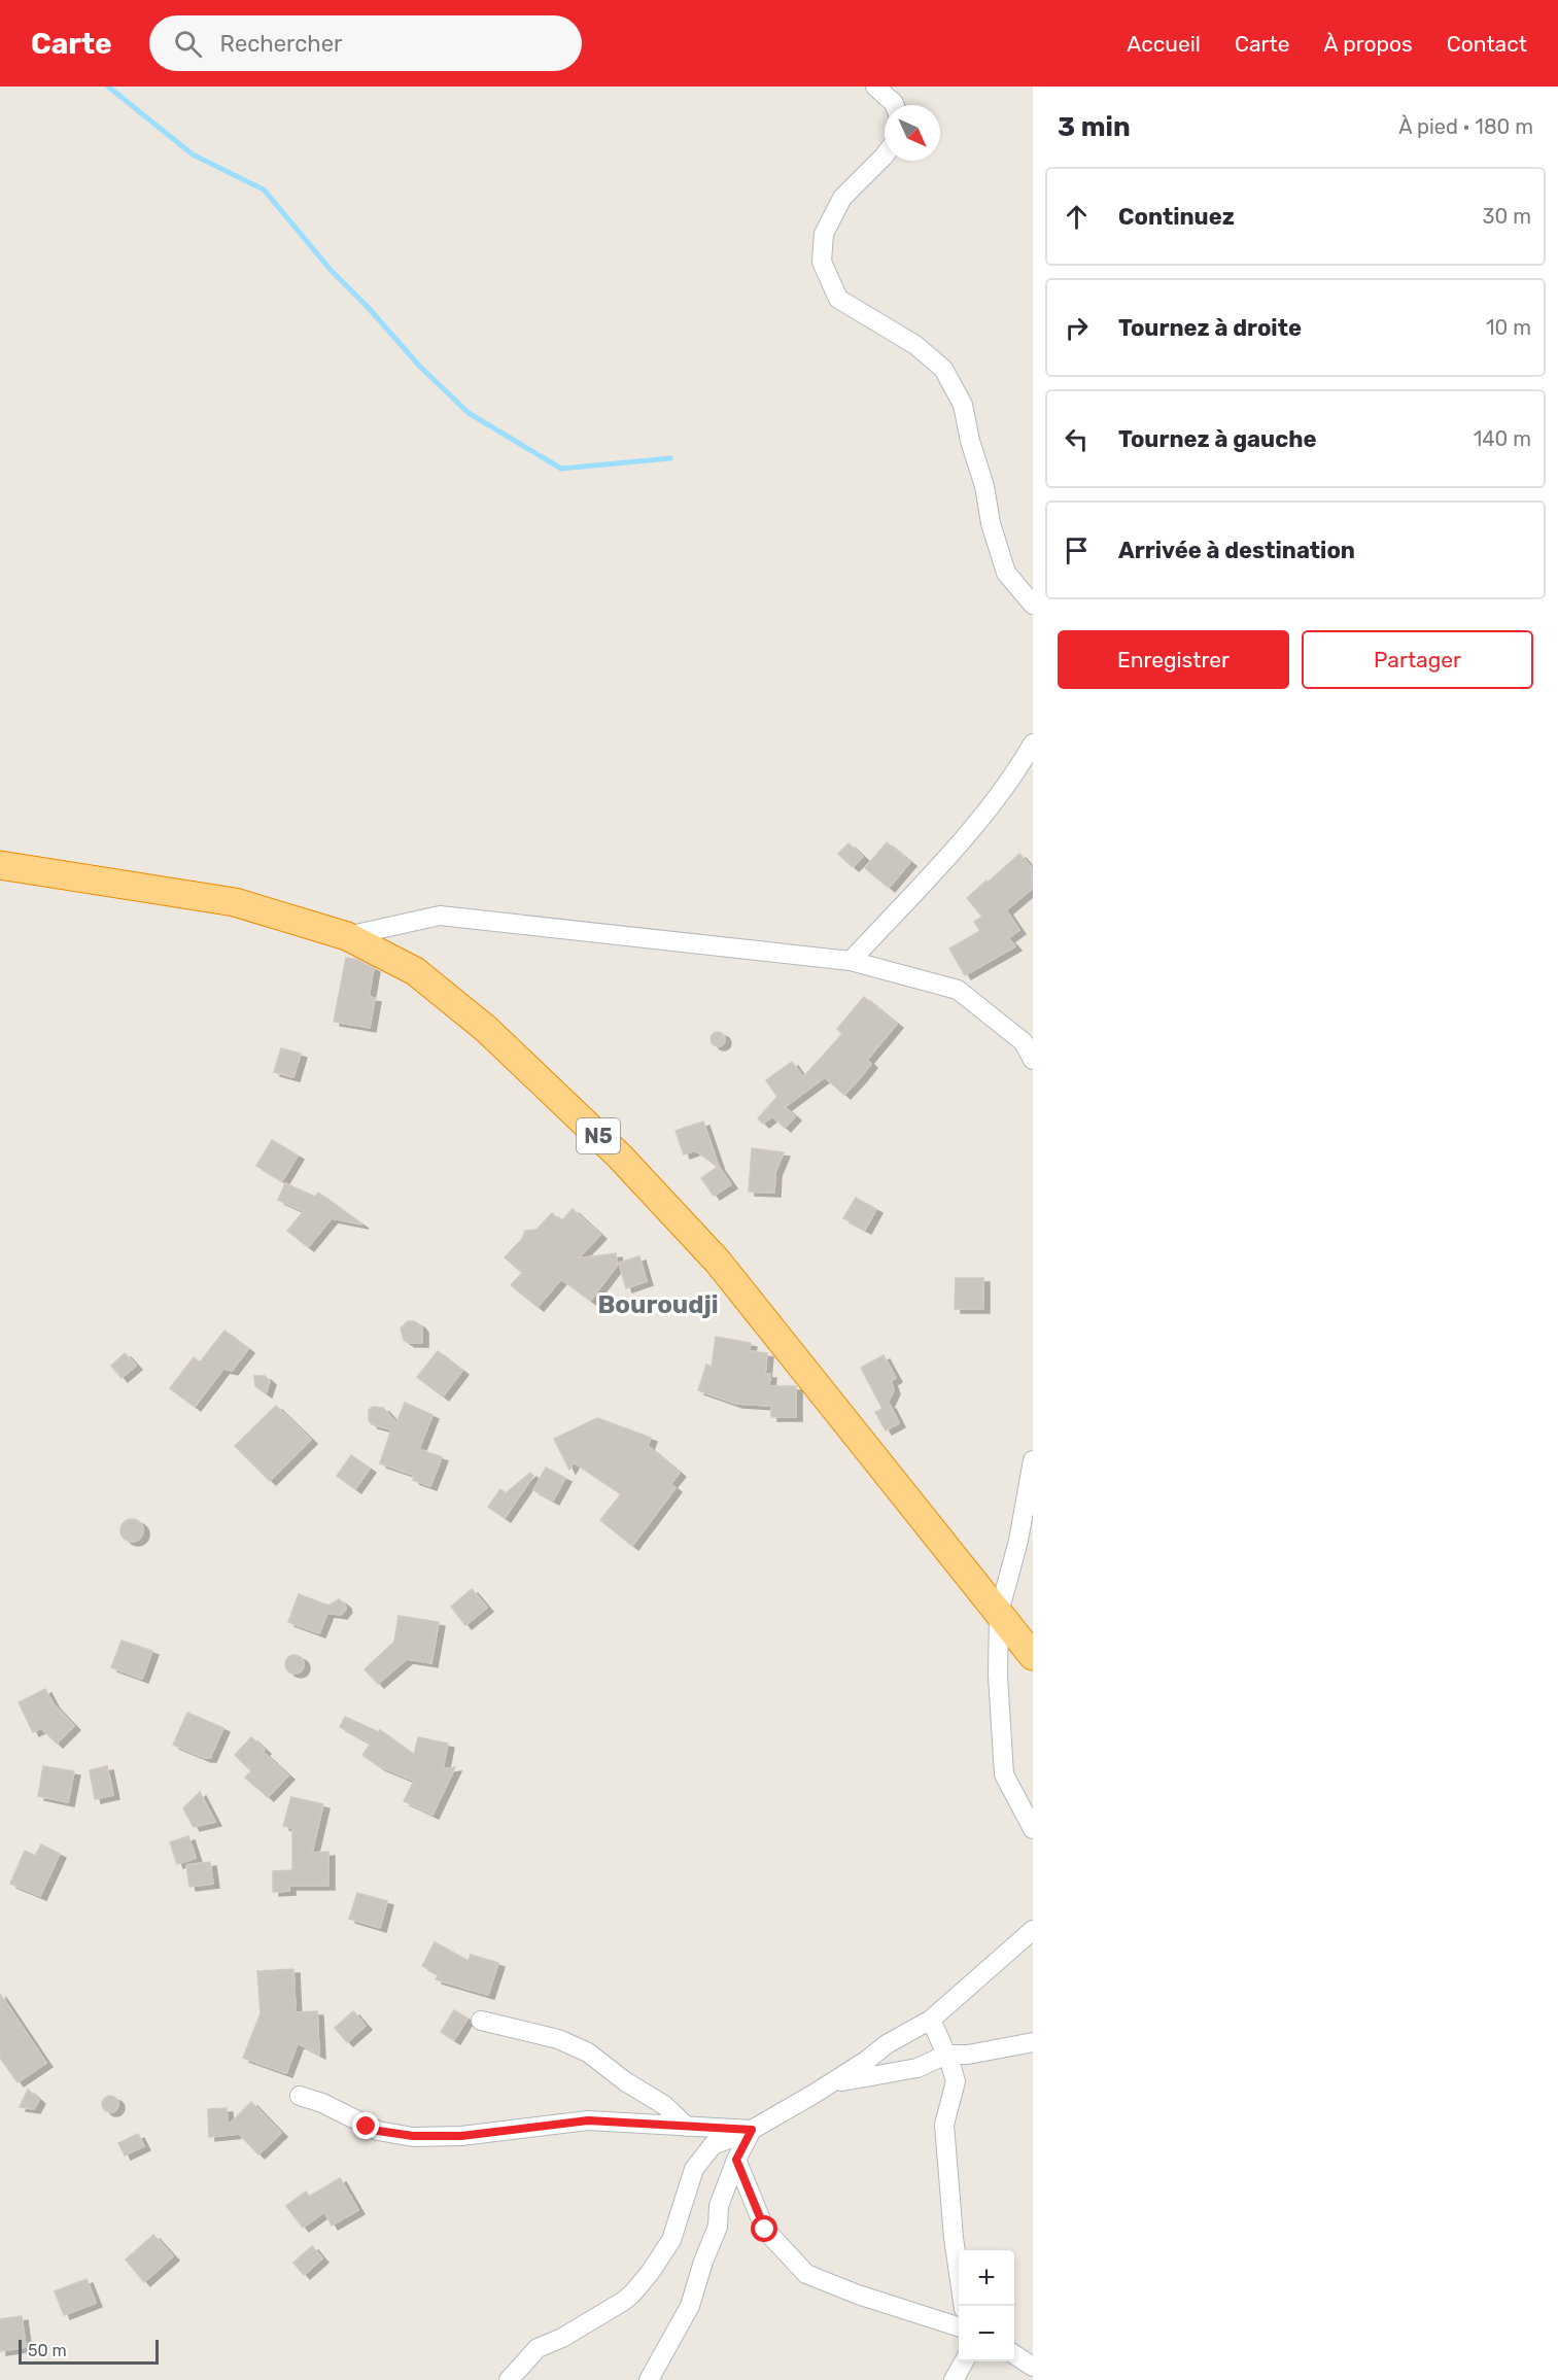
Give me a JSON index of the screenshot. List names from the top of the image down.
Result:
{
  "streets": {
    "highway": ["N5"]
  },
  "districts": ["Bouroudji"],
  "scale_bar": "50 m",
  "north": "bottom right",
  "page": {
    "header": "Carte",
    "search": "Rechercher",
    "nav": [
      "Accueil",
      "Carte",
      "À propos",
      "Contact"
    ],
    "heading": ["3 min", "À pied · 180 m"],
    "list": [
      ["Continuez", "30 m"],
      ["Tournez à droite", "10 m"],
      ["Tournez à gauche", "140 m"],
      "Arrivée à destination"
    ],
    "buttons": ["Enregistrer", "Partager"],
    "map_buttons": ["+", "−"],
    "scale": "50 m"
  }
}
